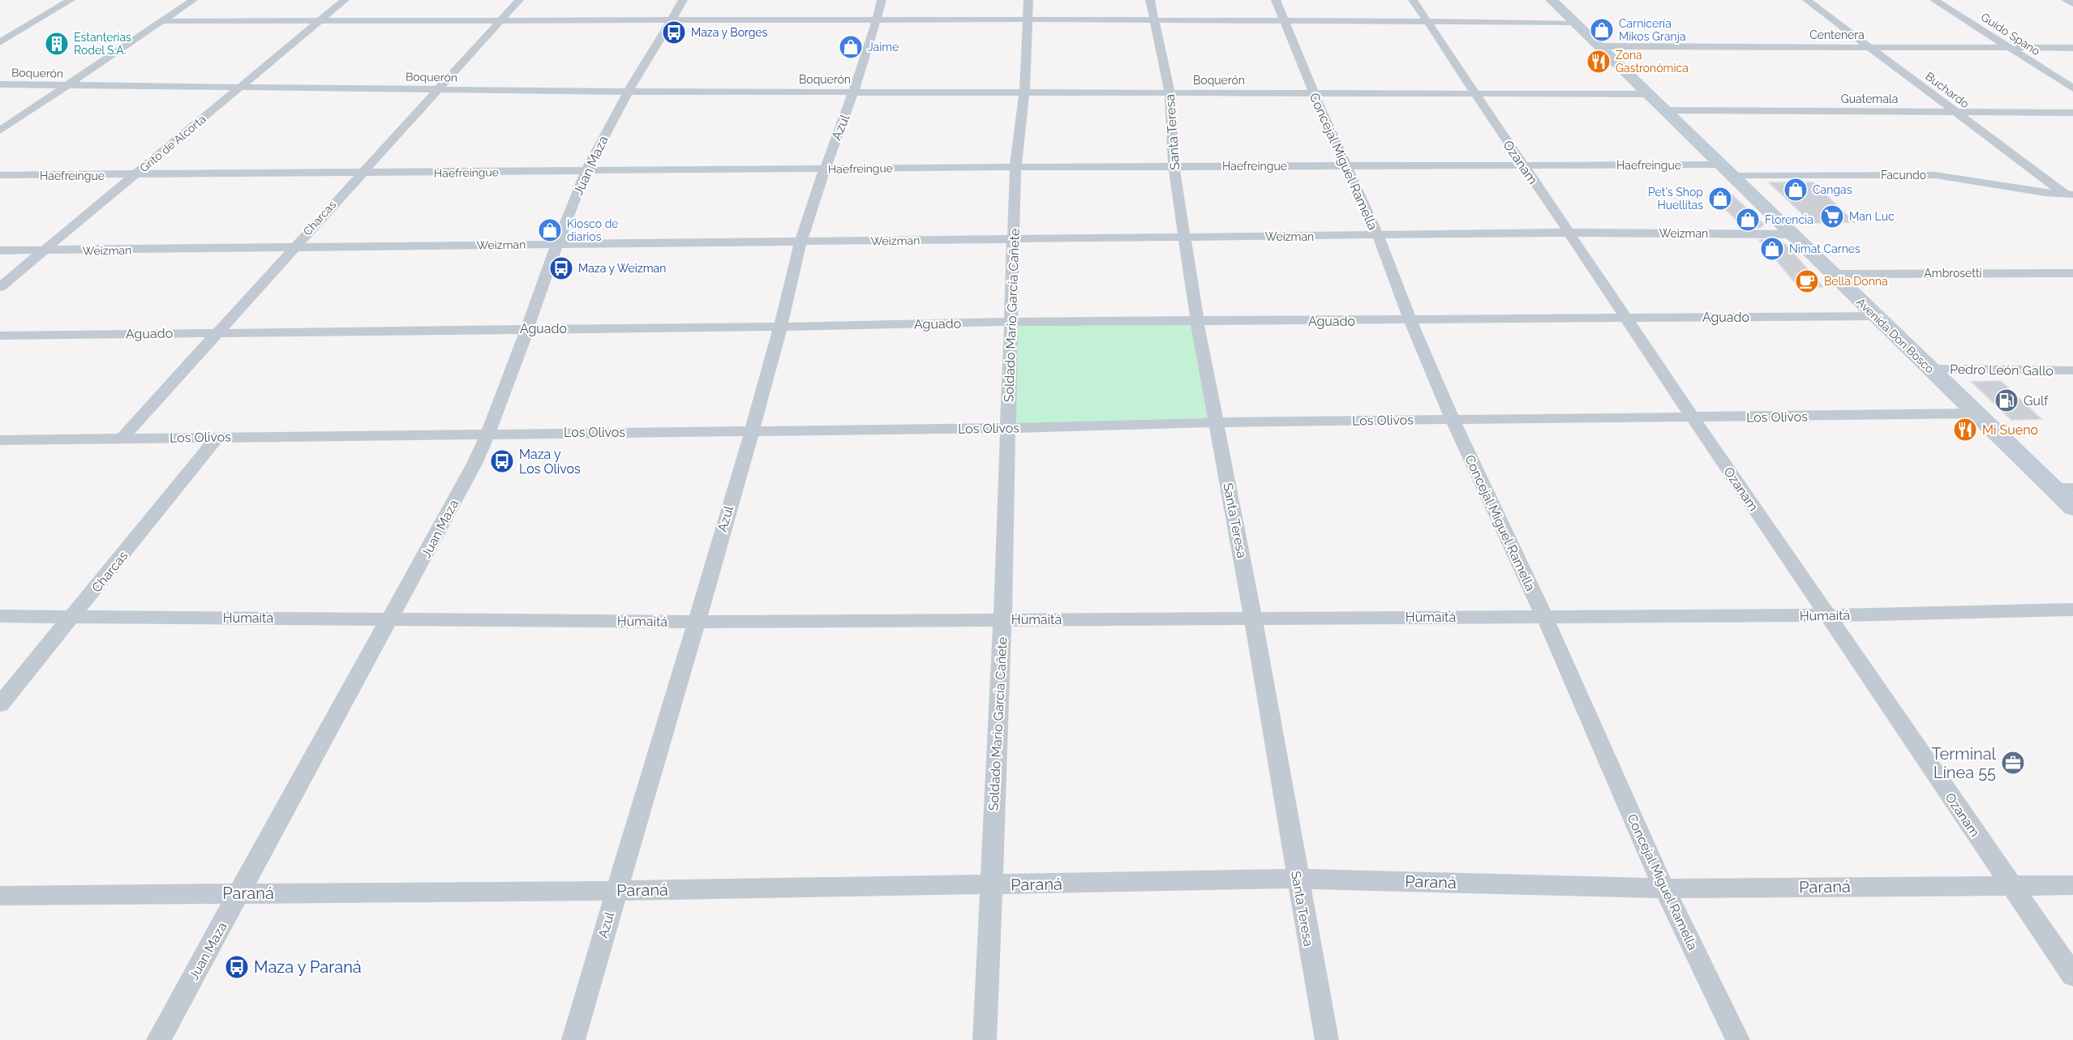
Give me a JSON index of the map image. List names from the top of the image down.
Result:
{
  "streets": {
    "main road": ["Avenida Don Bosco"],
    "street": [
      "Guido Spano",
      "Centenera",
      "Boquerón",
      "Buchardo",
      "Guatemala",
      "Azul",
      "Santa Teresa",
      "Grito de Alcorta",
      "Concejal Miguel Ramella",
      "Ozanam",
      "Juan Maza",
      "Haefreingue",
      "Facundo",
      "Charcas",
      "Weizman",
      "Ambrosetti",
      "Soldado Mario García Cañete",
      "Aguado",
      "Pedro León Gallo",
      "Los Olivos",
      "Humaitá",
      "Paraná"
    ]
  },
  "crossings": [
    ["Guido Spano", "Centenera"],
    ["Centenera", "Buchardo"],
    ["Centenera", "Avenida Don Bosco"],
    ["Boquerón", "Azul"],
    ["Boquerón", "Santa Teresa"],
    ["Boquerón", "Grito de Alcorta"],
    ["Boquerón", "Concejal Miguel Ramella"],
    ["Boquerón", "Ozanam"],
    ["Boquerón", "Juan Maza"],
    ["Boquerón", "Charcas"],
    ["Boquerón", "Soldado Mario García Cañete"],
    ["Boquerón", "Avenida Don Bosco"],
    ["Buchardo", "Guatemala"],
    ["Buchardo", "Facundo"],
    ["Guatemala", "Avenida Don Bosco"],
    ["Azul", "Haefreingue"],
    ["Azul", "Weizman"],
    ["Azul", "Aguado"],
    ["Azul", "Los Olivos"],
    ["Azul", "Humaitá"],
    ["Azul", "Paraná"],
    ["Santa Teresa", "Haefreingue"],
    ["Santa Teresa", "Weizman"],
    ["Santa Teresa", "Aguado"],
    ["Santa Teresa", "Los Olivos"],
    ["Santa Teresa", "Humaitá"],
    ["Santa Teresa", "Paraná"],
    ["Grito de Alcorta", "Haefreingue"],
    ["Grito de Alcorta", "Weizman"],
    ["Concejal Miguel Ramella", "Haefreingue"],
    ["Concejal Miguel Ramella", "Weizman"],
    ["Concejal Miguel Ramella", "Aguado"],
    ["Concejal Miguel Ramella", "Los Olivos"],
    ["Concejal Miguel Ramella", "Humaitá"],
    ["Concejal Miguel Ramella", "Paraná"],
    ["Ozanam", "Haefreingue"],
    ["Ozanam", "Weizman"],
    ["Ozanam", "Aguado"],
    ["Ozanam", "Los Olivos"],
    ["Ozanam", "Humaitá"],
    ["Ozanam", "Paraná"],
    ["Juan Maza", "Haefreingue"],
    ["Juan Maza", "Weizman"],
    ["Juan Maza", "Aguado"],
    ["Juan Maza", "Los Olivos"],
    ["Juan Maza", "Humaitá"],
    ["Juan Maza", "Paraná"],
    ["Haefreingue", "Charcas"],
    ["Haefreingue", "Soldado Mario García Cañete"],
    ["Haefreingue", "Avenida Don Bosco"],
    ["Facundo", "Avenida Don Bosco"],
    ["Charcas", "Weizman"],
    ["Charcas", "Aguado"],
    ["Charcas", "Los Olivos"],
    ["Charcas", "Humaitá"],
    ["Weizman", "Soldado Mario García Cañete"],
    ["Weizman", "Avenida Don Bosco"],
    ["Ambrosetti", "Avenida Don Bosco"],
    ["Soldado Mario García Cañete", "Aguado"],
    ["Soldado Mario García Cañete", "Los Olivos"],
    ["Soldado Mario García Cañete", "Humaitá"],
    ["Soldado Mario García Cañete", "Paraná"],
    ["Aguado", "Avenida Don Bosco"],
    ["Avenida Don Bosco", "Pedro León Gallo"],
    ["Avenida Don Bosco", "Los Olivos"]
  ],
  "places": {
    "shop": [
      "Carnicería Mikos Granja",
      "Jaime",
      "Cangas",
      "Pet's Shop Huellitas",
      "Florencia",
      "Kiosco de diarios",
      "Nimat Carnes"
    ],
    "bus stop": [
      "Maza y Borges",
      "Maza y Weizman",
      "Maza y Los Olivos",
      "Maza y Paraná"
    ],
    "building": ["Estanterias Rodel S.A."],
    "restaurant": ["Zona Gastronómica", "Mi Sueno"],
    "supermarket": ["Man Luc"],
    "cafe": ["Bella Donna"],
    "fuel station": ["Gulf"],
    "office": ["Terminal Línea 55"]
  }
}
